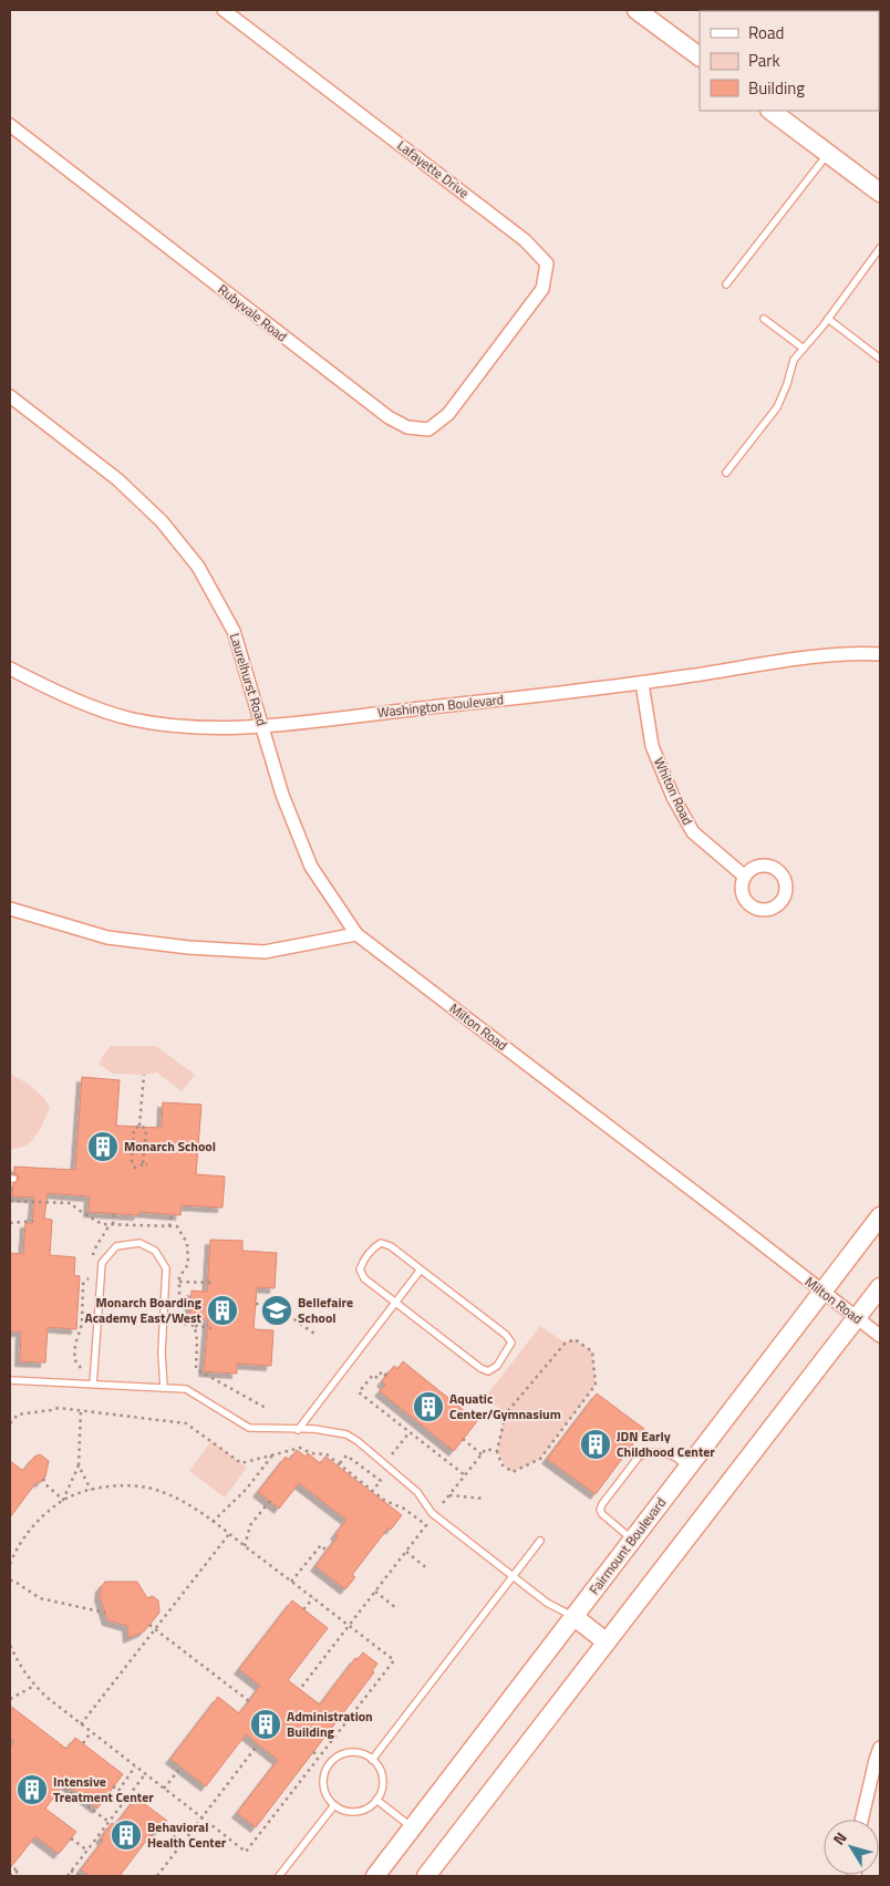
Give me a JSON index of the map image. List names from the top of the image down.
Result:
{
  "streets": {
    "main road": ["Fairmount Boulevard"],
    "street": [
      "Lafayette Drive",
      "Rubyvale Road",
      "Laurelhurst Road",
      "Washington Boulevard",
      "Whiton Road",
      "Milton Road"
    ]
  },
  "crossings": [
    ["Lafayette Drive", "Rubyvale Road"],
    ["Laurelhurst Road", "Washington Boulevard"],
    ["Laurelhurst Road", "Milton Road"],
    ["Washington Boulevard", "Whiton Road"],
    ["Milton Road", "Fairmount Boulevard"]
  ],
  "places": {
    "building": [
      "Monarch School",
      "Monarch Boarding Academy East/West",
      "Aquatic Center/Gymnasium",
      "JDN Early Childhood Center",
      "Administration Building",
      "Intensive Treatment Center",
      "Behavioral Health Center"
    ],
    "school or university": ["Bellefaire School"]
  },
  "legend": ["Road", "Park", "Building"],
  "north": "top left"
}
